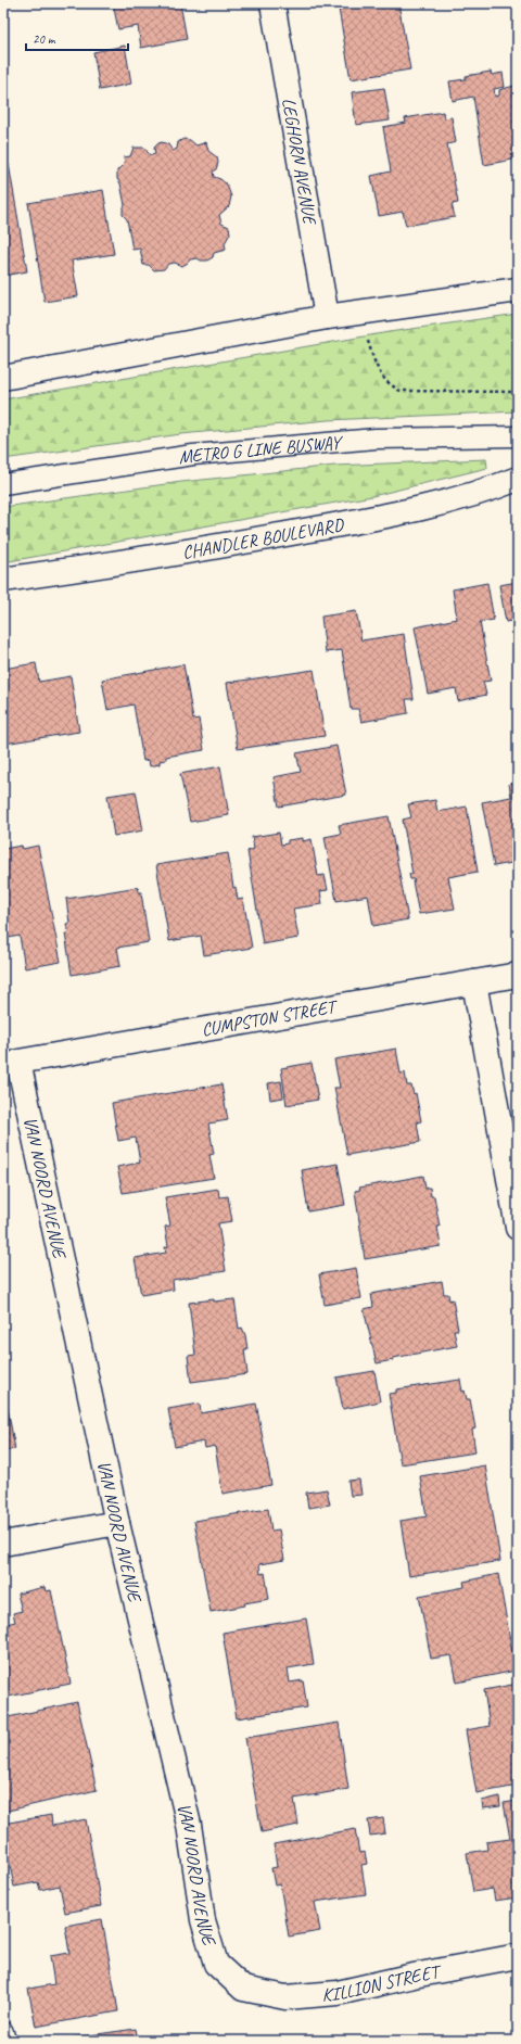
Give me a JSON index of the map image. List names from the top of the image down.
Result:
{
  "streets": {
    "street": [
      "LEGHORN AVENUE",
      "CHANDLER BOULEVARD",
      "CUMPSTON STREET",
      "VAN NOORD AVENUE",
      "KILLION STREET"
    ],
    "lane": ["METRO G LINE BUSWAY"]
  },
  "crossings": [
    ["CUMPSTON STREET", "VAN NOORD AVENUE"],
    ["VAN NOORD AVENUE", "KILLION STREET"]
  ],
  "scale_bar": "20 m"
}
